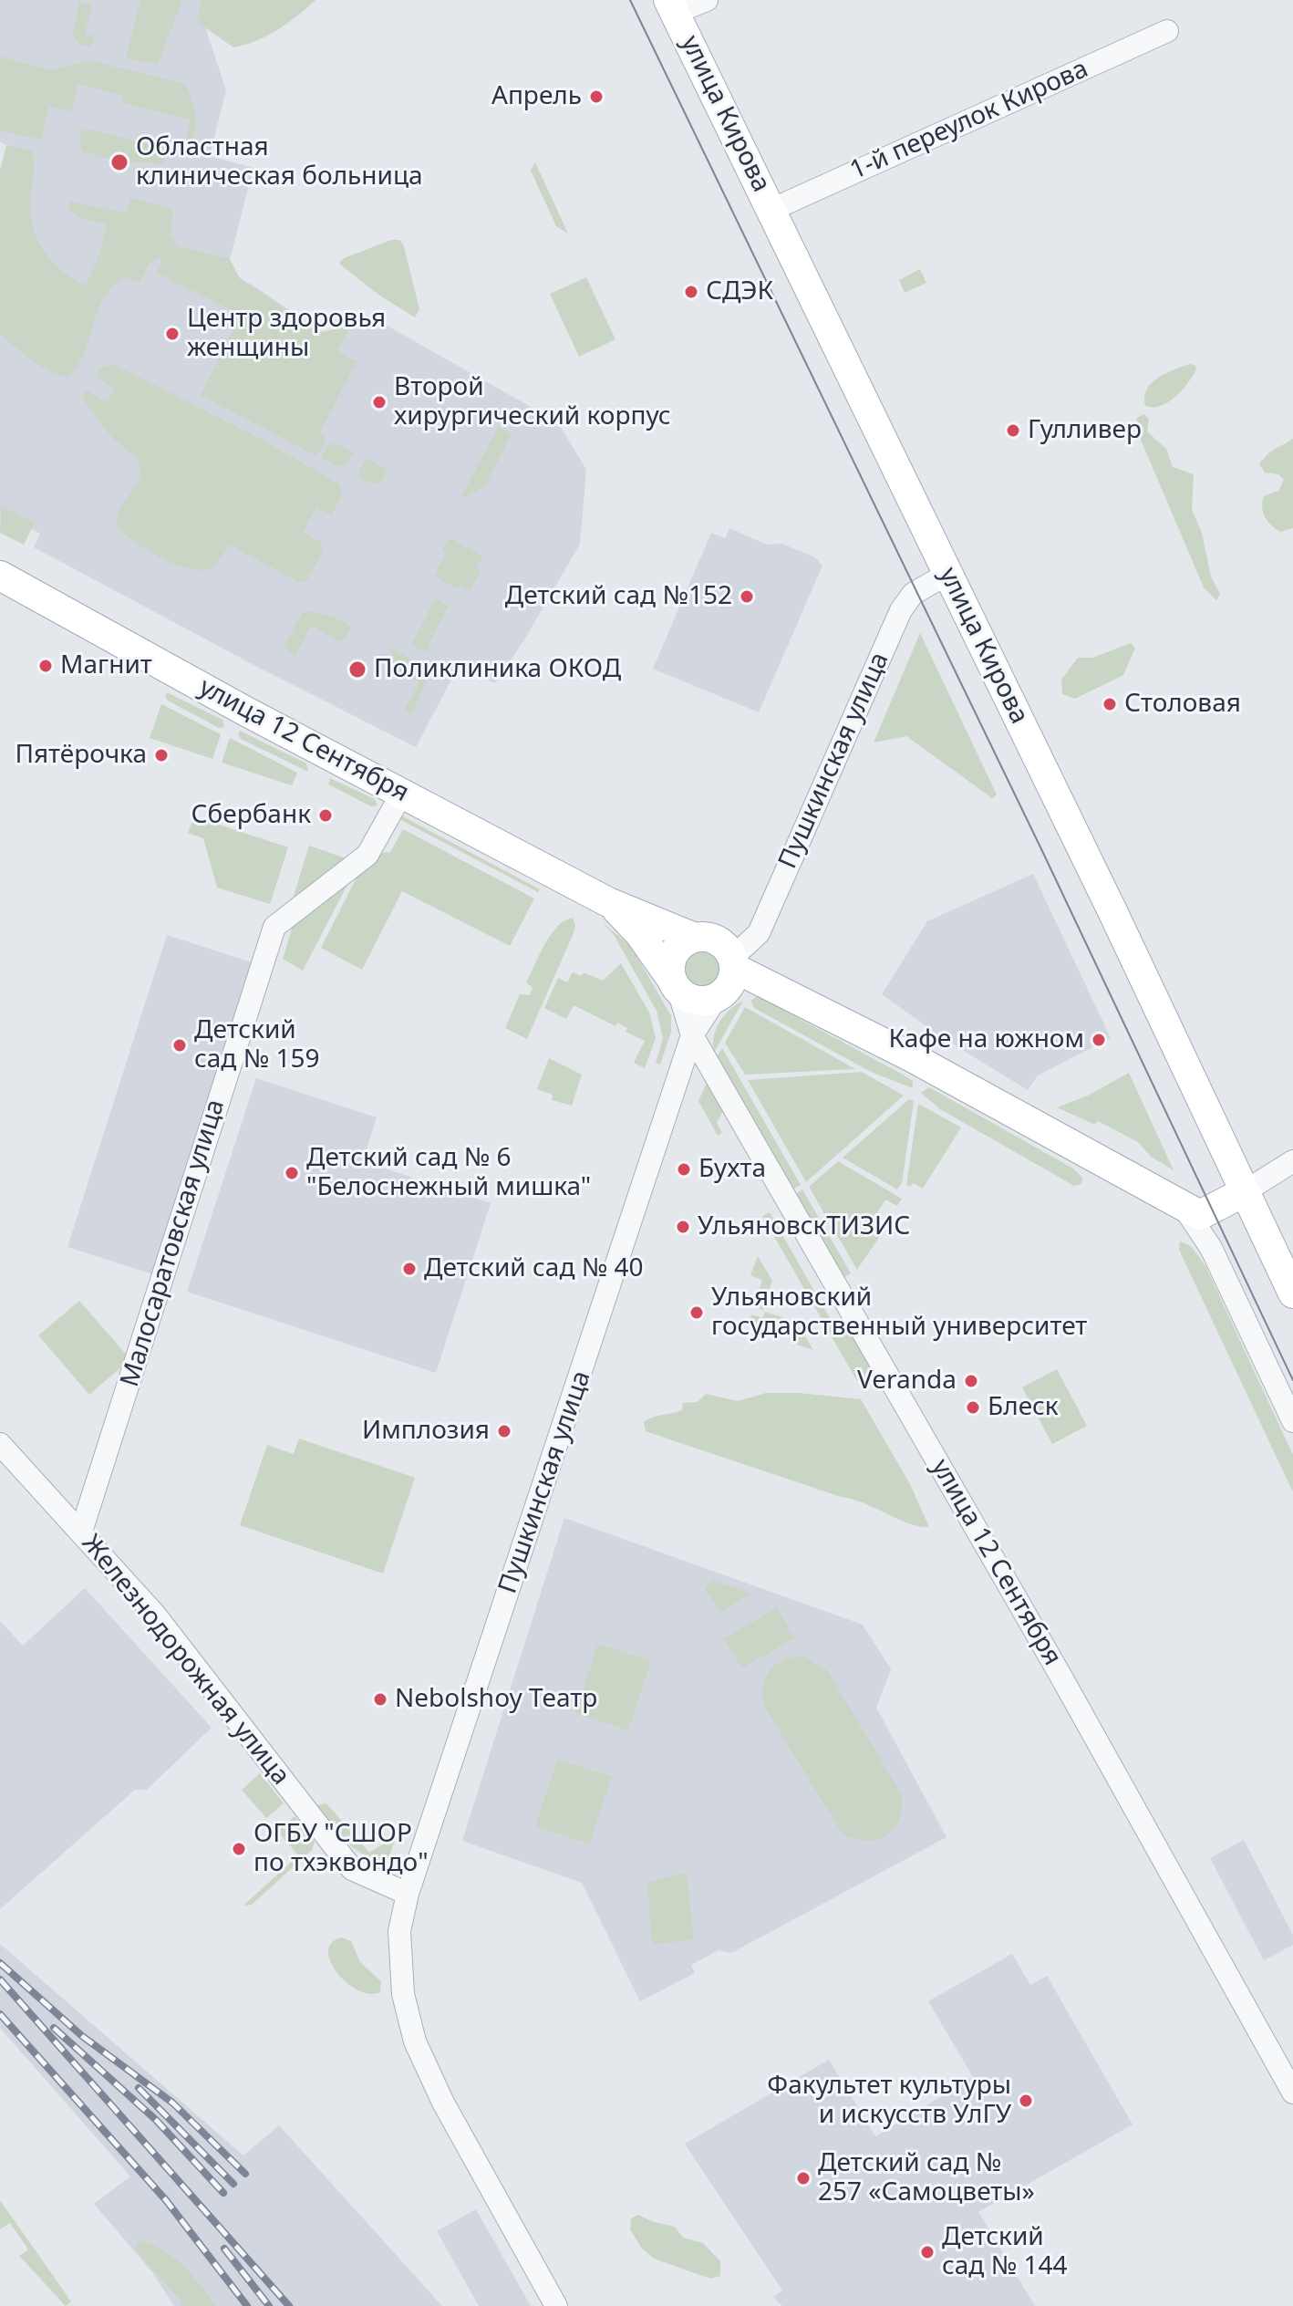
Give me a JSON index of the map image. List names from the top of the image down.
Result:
{
  "streets": {
    "main road": ["улица Кирова", "улица 12 Сентября"],
    "street": [
      "1-й переулок Кирова",
      "Пушкинская улица",
      "Малосаратовская улица",
      "Железнодорожная улица"
    ]
  },
  "crossings": [
    ["улица Кирова", "1-й переулок Кирова"],
    ["улица Кирова", "Пушкинская улица"],
    ["улица 12 Сентября", "Пушкинская улица"],
    ["улица 12 Сентября", "Малосаратовская улица"],
    ["Пушкинская улица", "Железнодорожная улица"],
    ["Малосаратовская улица", "Железнодорожная улица"]
  ],
  "places": [
    "Апрель",
    "Областная клиническая больница",
    "СДЭК",
    "Центр здоровья женщины",
    "Второй хирургический корпус",
    "Гулливер",
    "Детский сад №152",
    "Магнит",
    "Поликлиника ОКОД",
    "Столовая",
    "Пятёрочка",
    "Сбербанк",
    "Кафе на южном",
    "Детский сад № 159",
    "Бухта",
    "Детский сад № 6 \"Белоснежный мишка\"",
    "УльяновскТИЗИС",
    "Детский сад № 40",
    "Ульяновский государственный университет",
    "Veranda",
    "Блеск",
    "Имплозия",
    "Nebolshoy Театр",
    "ОГБУ \"СШОР по тхэквондо\"",
    "Факультет культуры и искусств УлГУ",
    "Детский сад № 257 «Самоцветы»",
    "Детский сад № 144"
  ]
}
